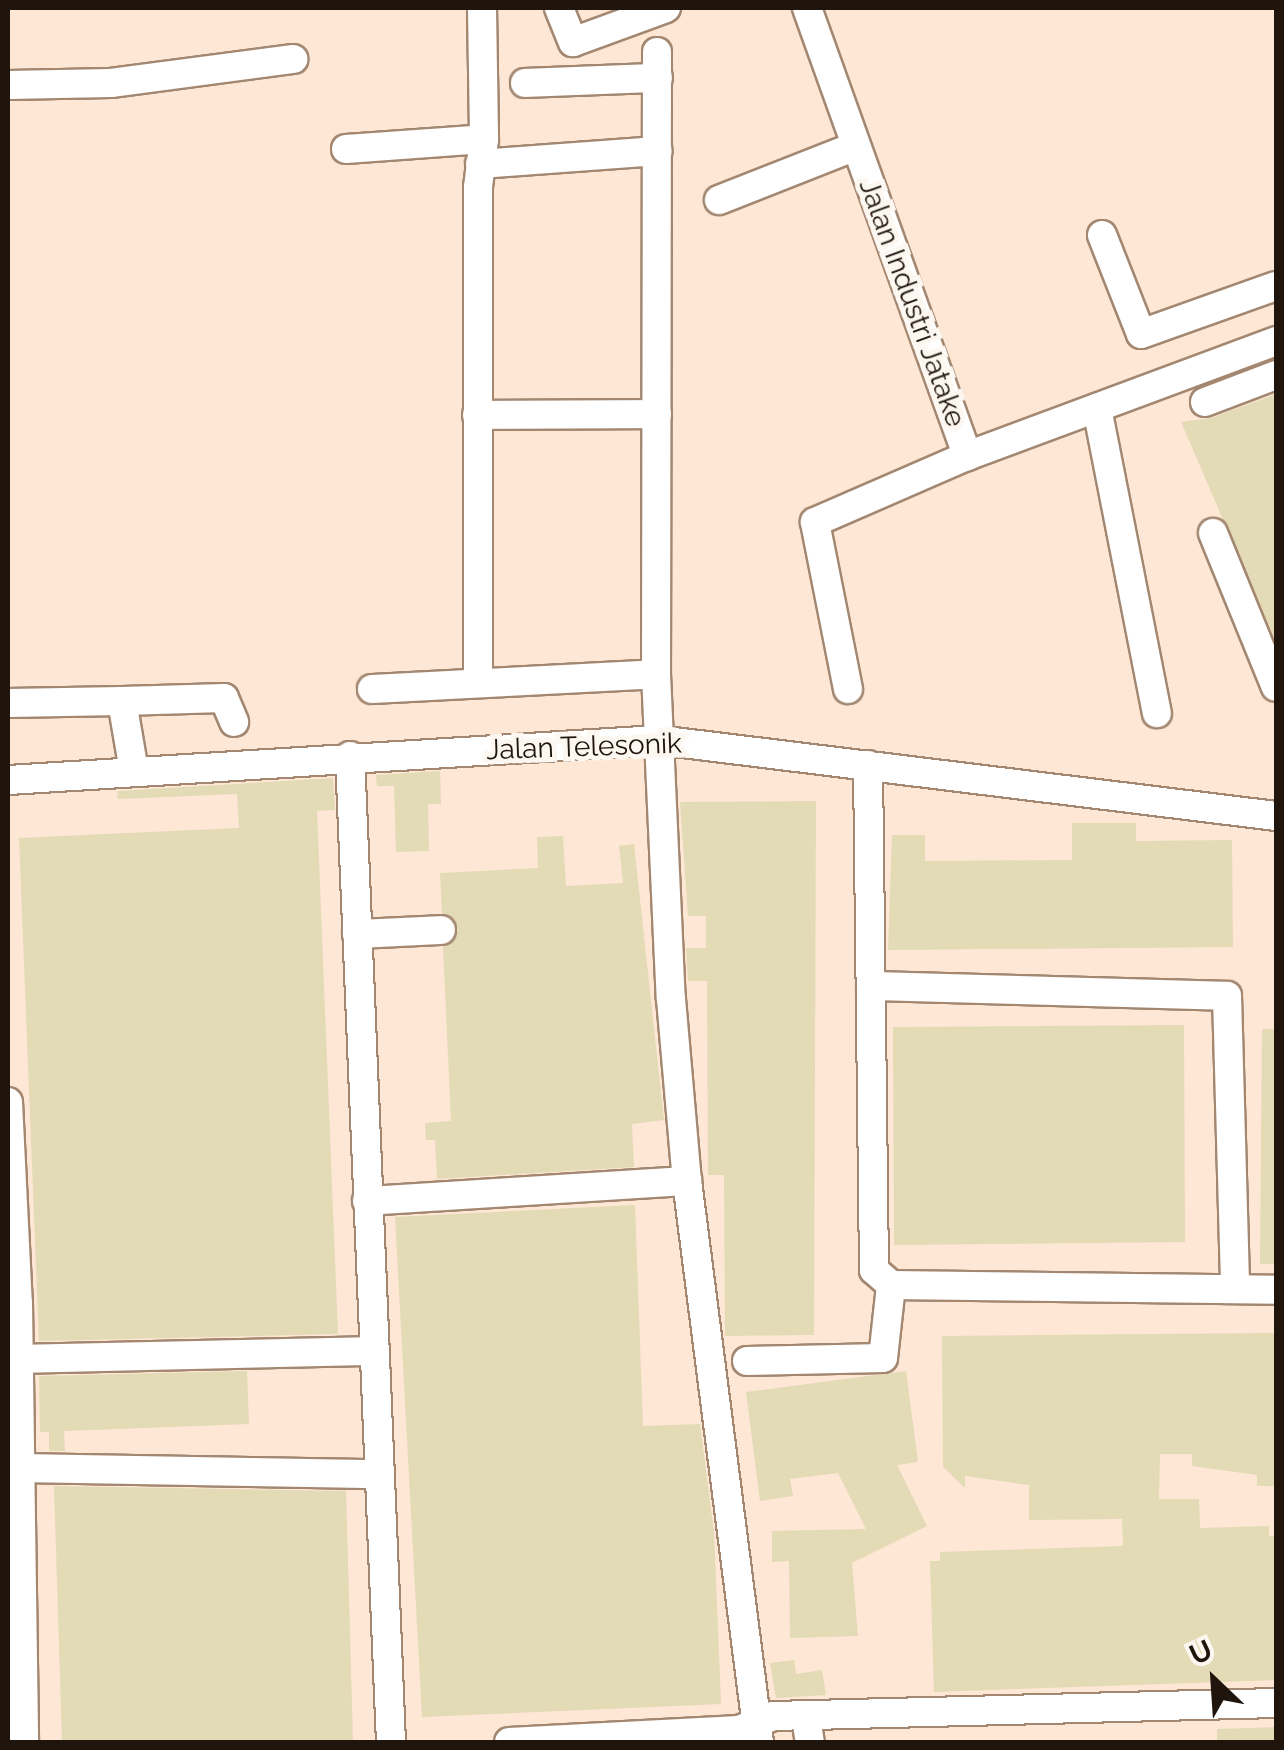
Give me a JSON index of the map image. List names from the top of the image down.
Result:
{
  "streets": {
    "street": ["Jalan Industri Jatake", "Jalan Telesonik"]
  },
  "north": "top left"
}
